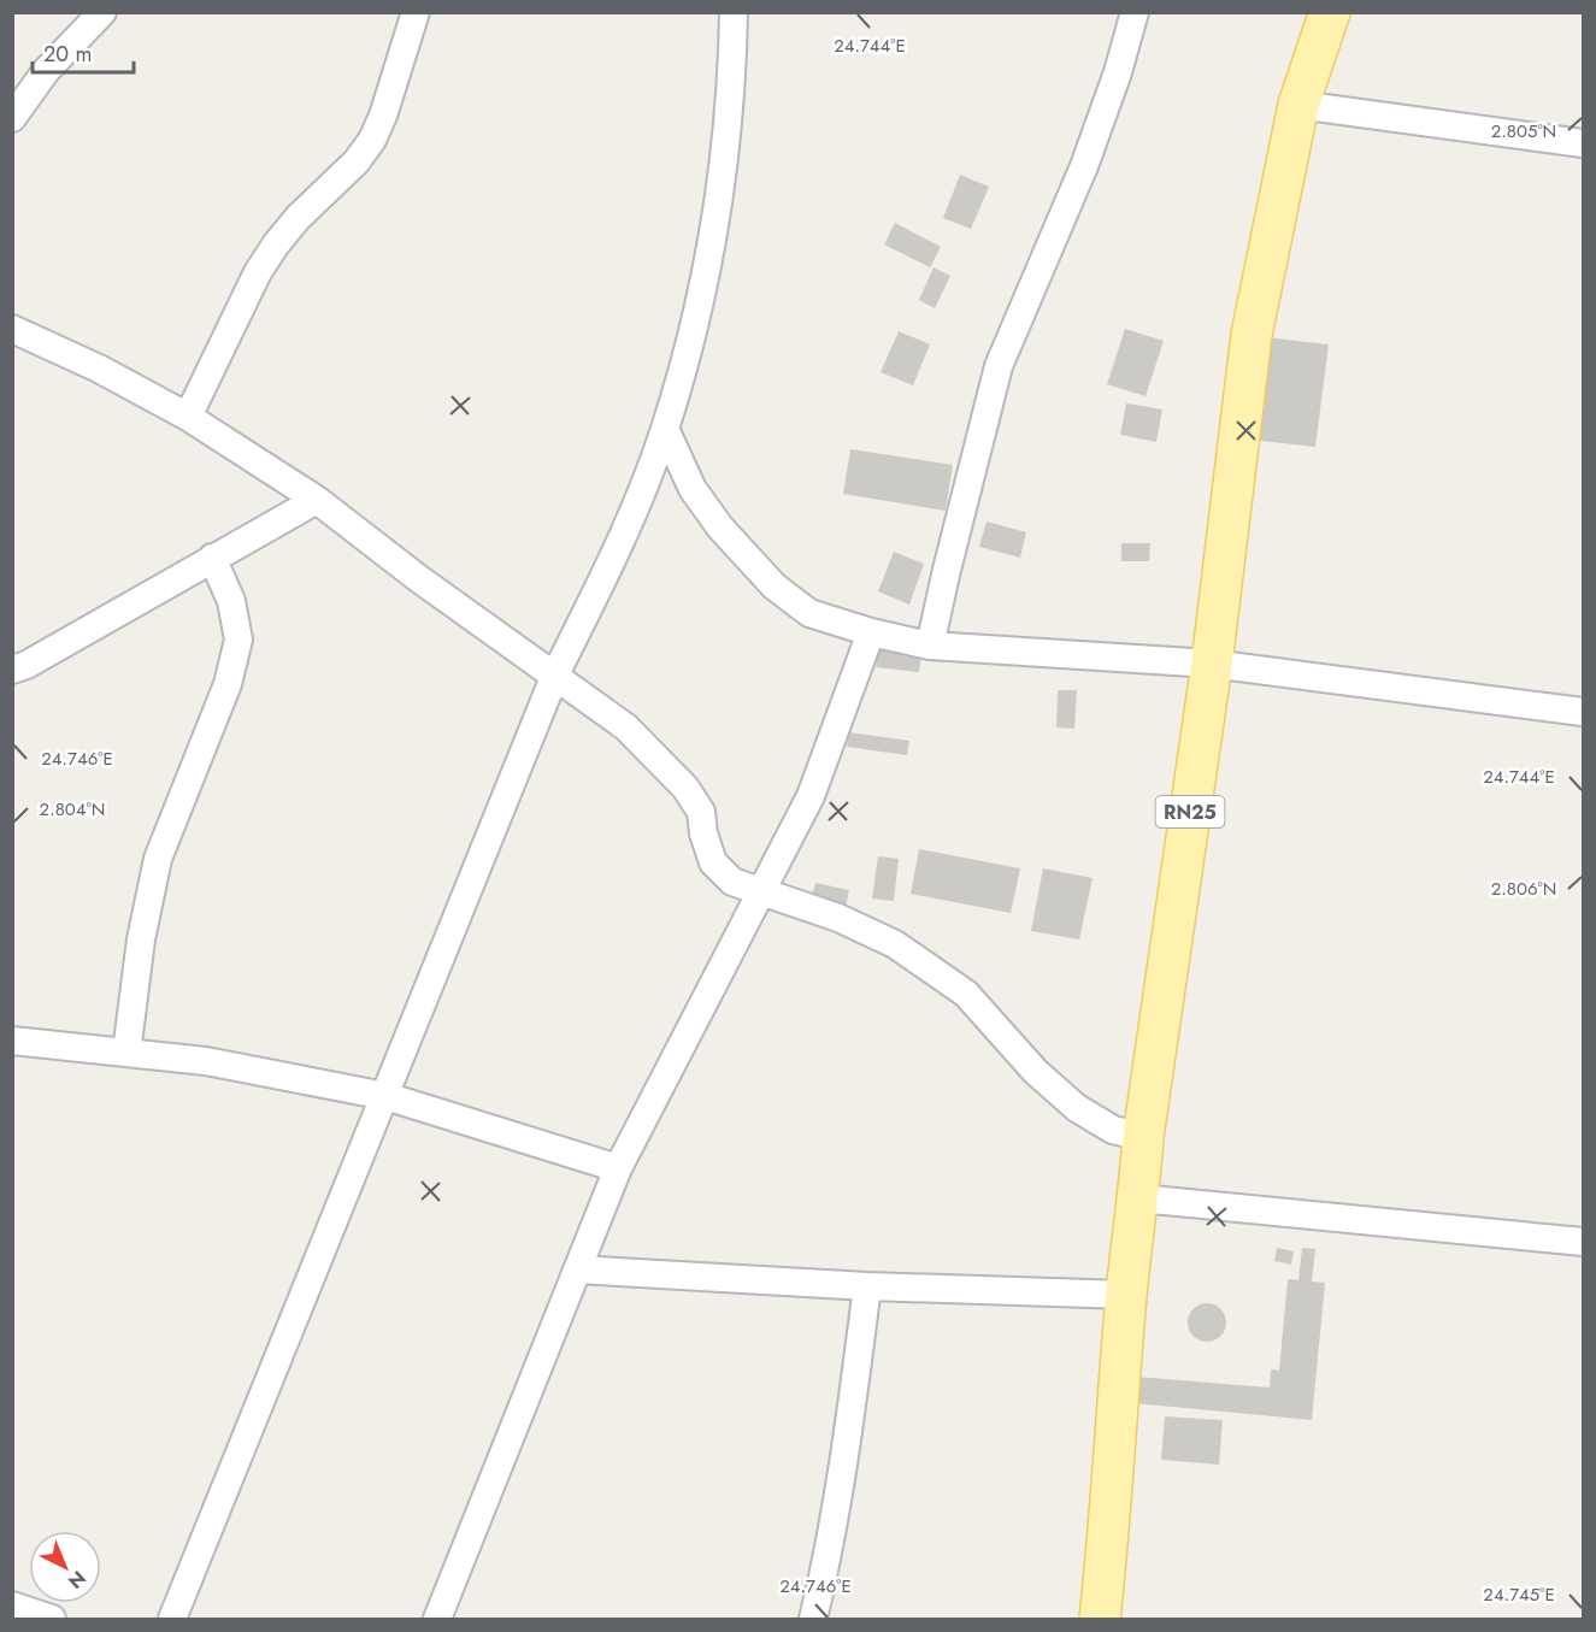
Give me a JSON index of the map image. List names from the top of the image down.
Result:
{
  "streets": {
    "main road": ["RN25"]
  },
  "scale_bar": "20 m",
  "north": "bottom right",
  "coordinates": [
    "24.744°E",
    "2.805°N",
    "24.746°E",
    "2.804°N",
    "2.806°N",
    "24.745°E"
  ]
}
